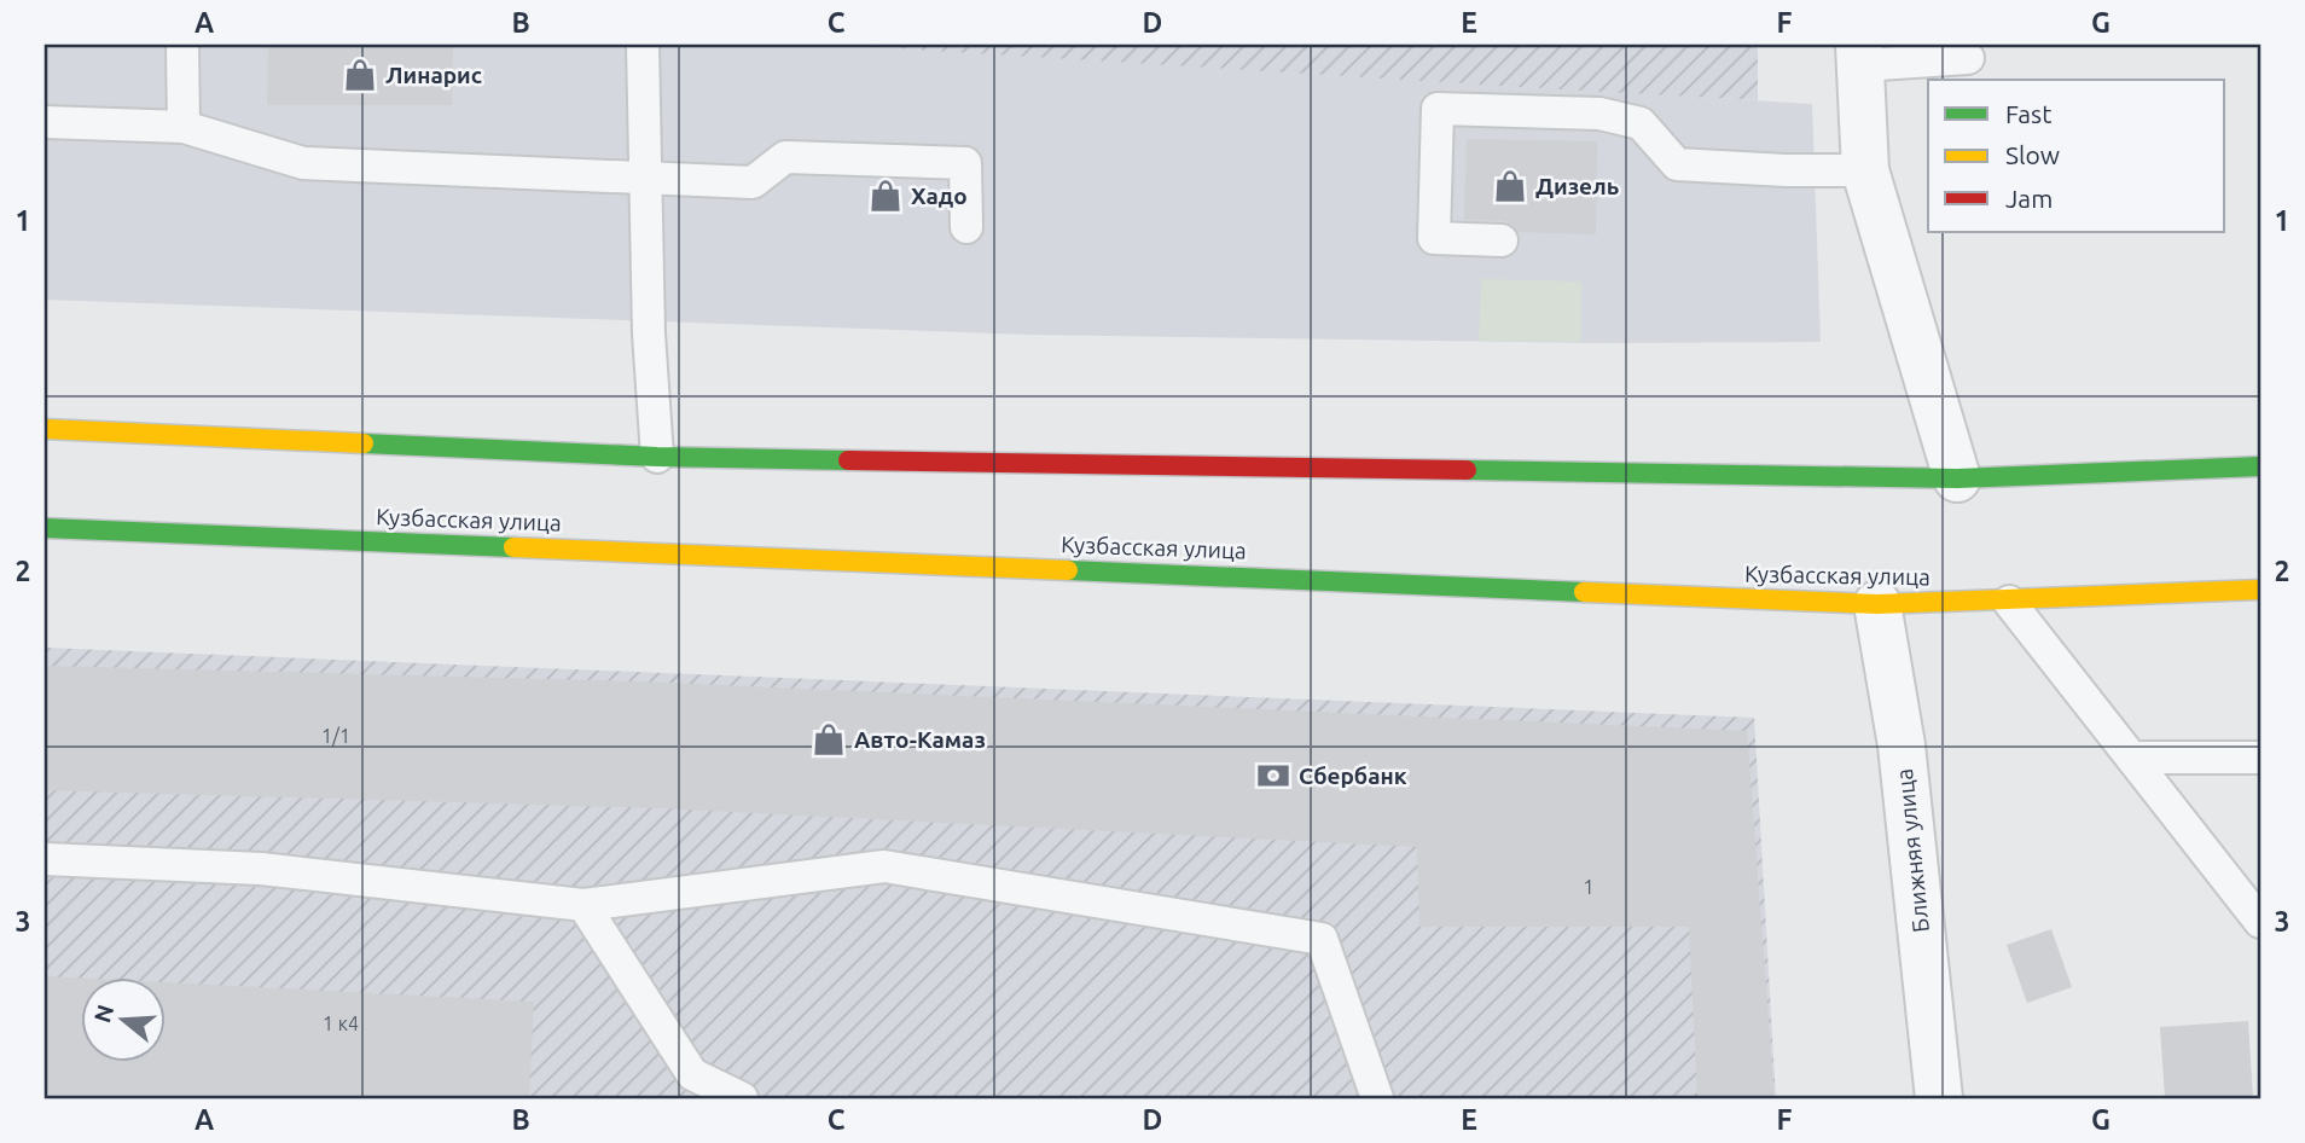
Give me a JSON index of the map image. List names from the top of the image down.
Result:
{
  "streets": {
    "main road": ["Кузбасская улица"],
    "street": ["Ближняя улица"]
  },
  "crossings": [
    ["Кузбасская улица", "Ближняя улица"]
  ],
  "places": {
    "shop": [
      "Линарис",
      "Дизель",
      "Хадо",
      "Авто-Камаз"
    ],
    "bank": ["Сбербанк"]
  },
  "house_numbers": ["1/1", "1", "1 к4"],
  "legend": ["Fast", "Slow", "Jam"],
  "north": "left",
  "grid": {
    "columns": [
      "A",
      "B",
      "C",
      "D",
      "E",
      "F",
      "G"
    ],
    "rows": ["1", "2", "3"]
  }
}
